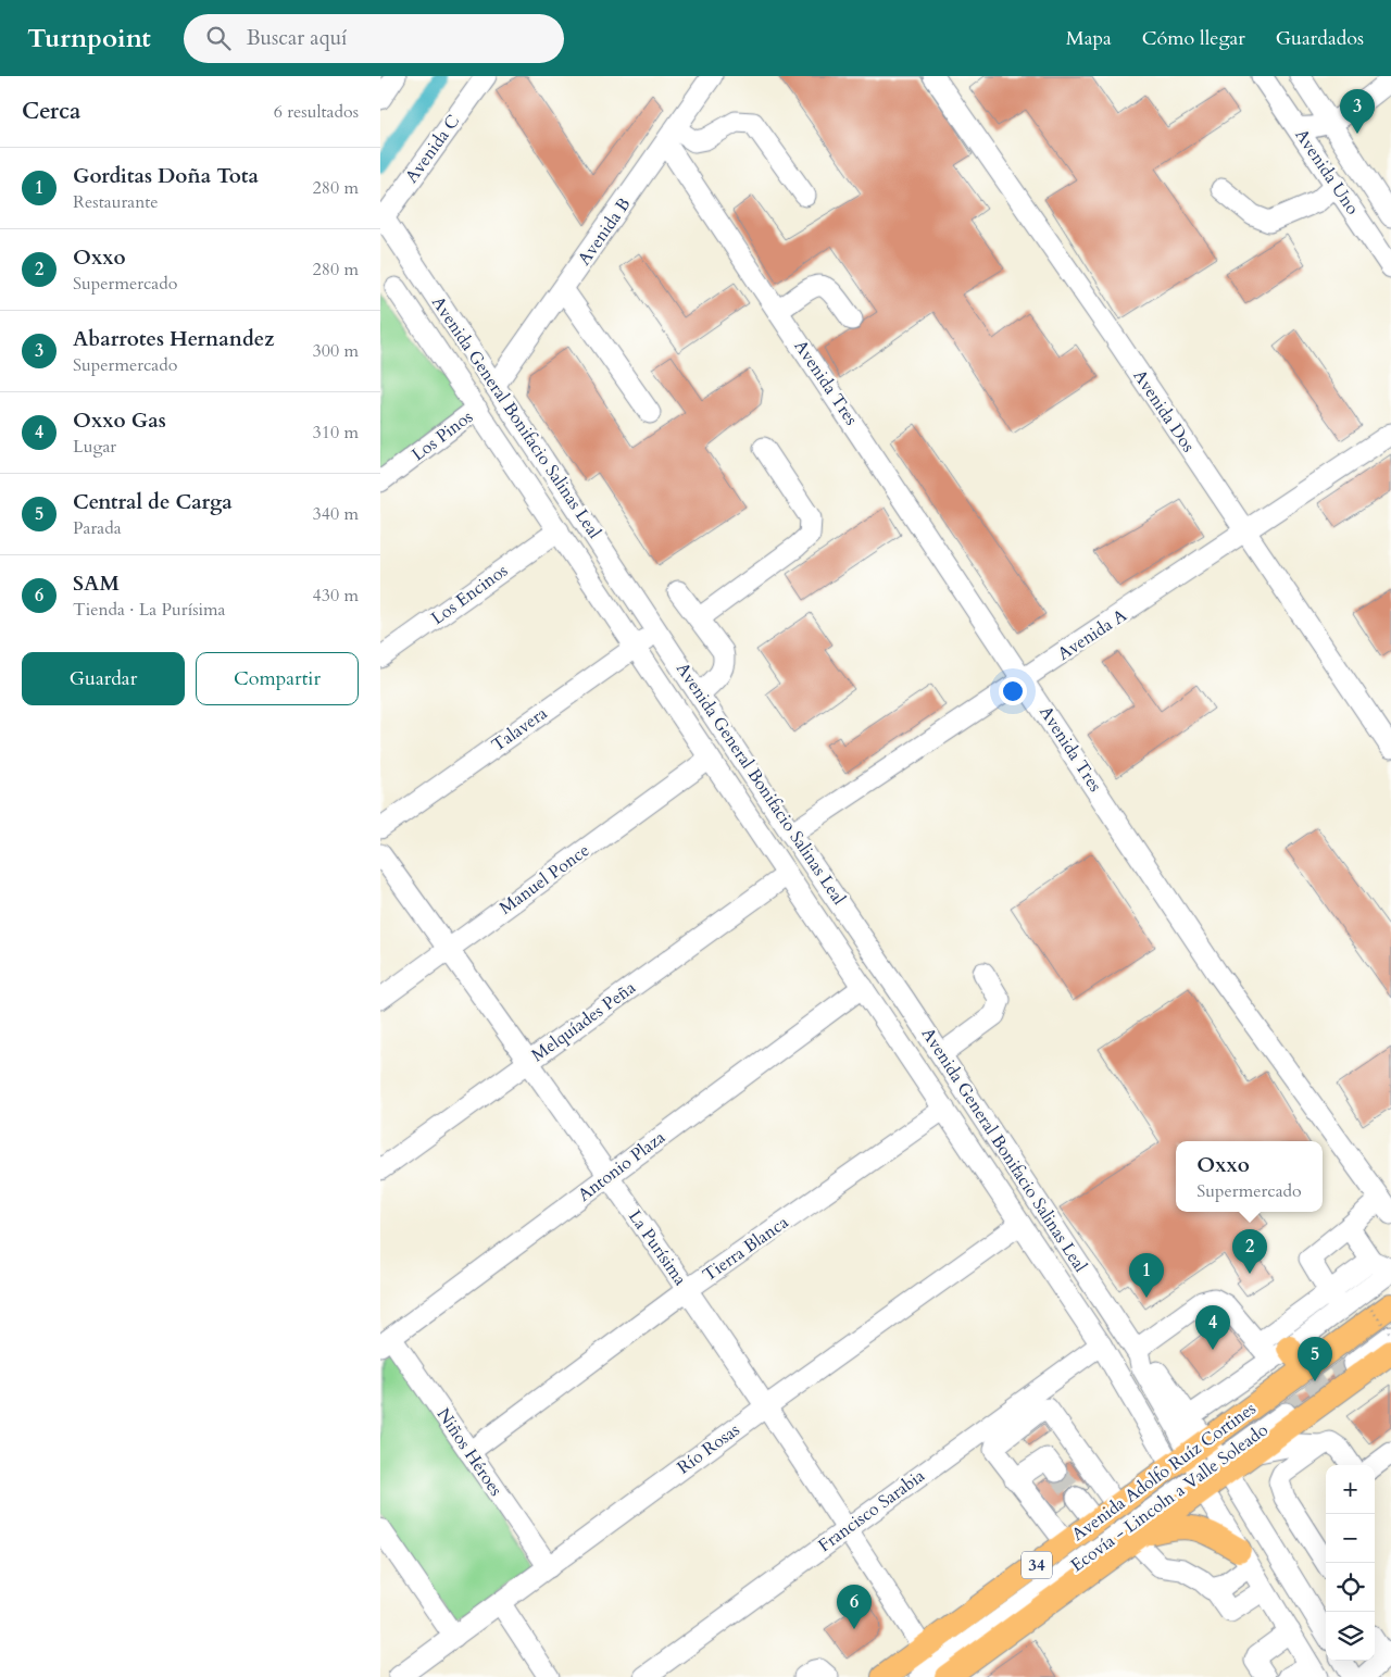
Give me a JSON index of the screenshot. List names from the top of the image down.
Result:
{
  "streets": {
    "main road": ["Avenida Adolfo Ruíz Cortines", "34"],
    "street": [
      "Avenida C",
      "Avenida Uno",
      "Avenida B",
      "Avenida Tres",
      "Avenida Dos",
      "Avenida General Bonifacio Salinas Leal",
      "Los Pinos",
      "Los Encinos",
      "Avenida A",
      "Talavera",
      "Manuel Ponce",
      "Melquíades Peña",
      "Antonio Plaza",
      "La Purísima",
      "Tierra Blanca",
      "Río Rosas",
      "Niños Héroes",
      "Ecovía - Lincoln a Valle Soleado",
      "Francisco Sarabia"
    ]
  },
  "crossings": [
    ["Avenida C", "Avenida General Bonifacio Salinas Leal"],
    ["Avenida B", "Avenida Tres"],
    ["Avenida B", "Avenida General Bonifacio Salinas Leal"],
    ["Avenida Tres", "Avenida A"],
    ["Avenida Dos", "Avenida A"],
    ["Avenida General Bonifacio Salinas Leal", "Avenida A"],
    ["Avenida General Bonifacio Salinas Leal", "Talavera"],
    ["Avenida General Bonifacio Salinas Leal", "Avenida Adolfo Ruíz Cortines"],
    ["Avenida General Bonifacio Salinas Leal", "Ecovía - Lincoln a Valle Soleado"],
    ["Manuel Ponce", "La Purísima"],
    ["Melquíades Peña", "La Purísima"],
    ["Antonio Plaza", "La Purísima"],
    ["Antonio Plaza", "Niños Héroes"],
    ["La Purísima", "Tierra Blanca"],
    ["La Purísima", "Río Rosas"],
    ["La Purísima", "Avenida Adolfo Ruíz Cortines"],
    ["La Purísima", "Francisco Sarabia"],
    ["Tierra Blanca", "Niños Héroes"],
    ["Río Rosas", "Niños Héroes"],
    ["Avenida Adolfo Ruíz Cortines", "Ecovía - Lincoln a Valle Soleado"]
  ],
  "page": {
    "header": "Turnpoint",
    "search": "Buscar aquí",
    "nav": ["Mapa", "Cómo llegar", "Guardados"],
    "heading": ["Cerca", "6 resultados"],
    "pins": [
      "3",
      "2",
      "1",
      "4",
      "5",
      "6"
    ],
    "list": [
      {
        "mark": "1",
        "name": "Gorditas Doña Tota",
        "note": "Restaurante",
        "value": "280 m"
      },
      {
        "mark": "2",
        "name": "Oxxo",
        "note": "Supermercado",
        "value": "280 m"
      },
      {
        "mark": "3",
        "name": "Abarrotes Hernandez",
        "note": "Supermercado",
        "value": "300 m"
      },
      {
        "mark": "4",
        "name": "Oxxo Gas",
        "note": "Lugar",
        "value": "310 m"
      },
      {
        "mark": "5",
        "name": "Central de Carga",
        "note": "Parada",
        "value": "340 m"
      },
      {
        "mark": "6",
        "name": "SAM",
        "note": "Tienda · La Purísima",
        "value": "430 m"
      }
    ],
    "buttons": ["Guardar", "Compartir"],
    "popup": ["Oxxo", "Supermercado"],
    "map_buttons": ["+", "−"]
  }
}
